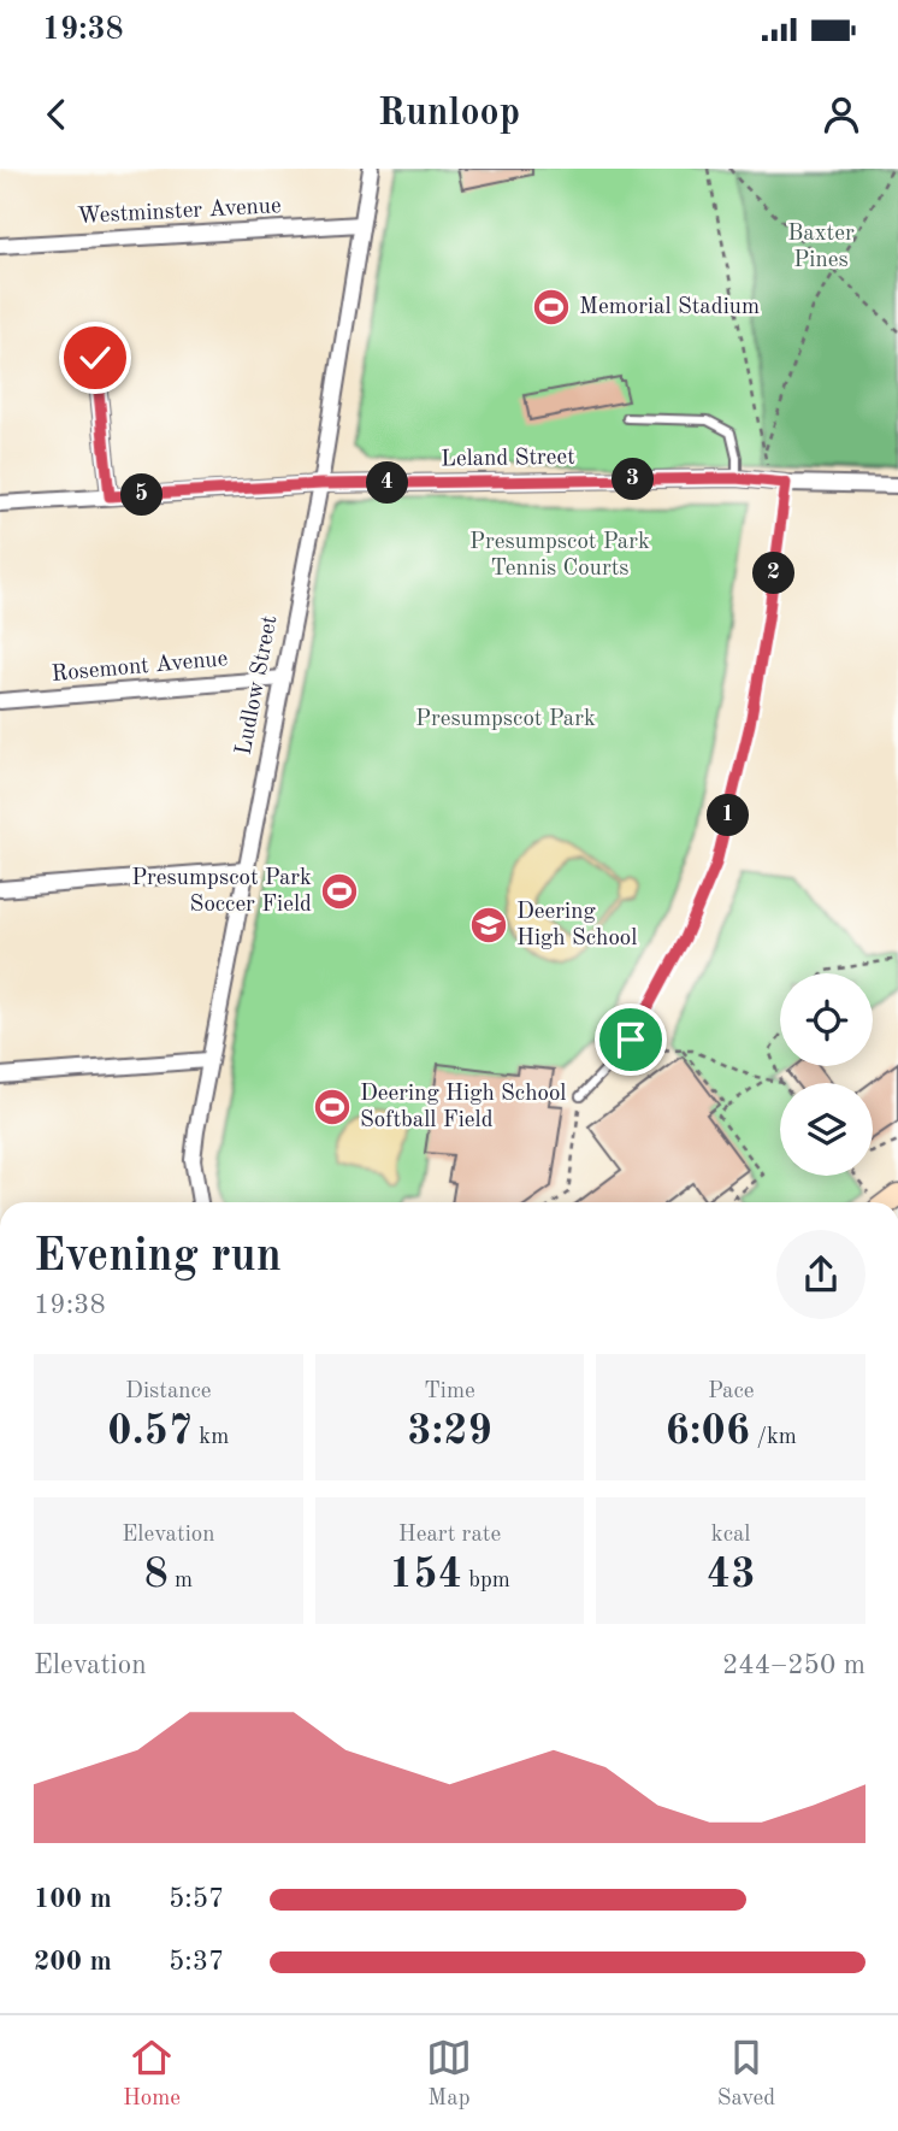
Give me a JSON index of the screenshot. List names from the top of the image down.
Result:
{
  "streets": {
    "street": [
      "Westminster Avenue",
      "Leland Street",
      "Rosemont Avenue",
      "Ludlow Street"
    ]
  },
  "crossings": [
    ["Westminster Avenue", "Ludlow Street"],
    ["Leland Street", "Ludlow Street"],
    ["Rosemont Avenue", "Ludlow Street"]
  ],
  "parks": ["Baxter Pines", "Presumpscot Park Tennis Courts", "Presumpscot Park"],
  "places": {
    "sports": ["Memorial Stadium", "Presumpscot Park Soccer Field", "Deering High School Softball Field"],
    "school or university": ["Deering High School"]
  },
  "page": {
    "status": "19:38",
    "header": "Runloop",
    "pins": [
      "3",
      "4",
      "5",
      "2",
      "1"
    ],
    "heading": ["Evening run", "19:38"],
    "stats": [
      ["Distance", "0.57 km"],
      ["Time", "3:29"],
      ["Pace", "6:06 /km"],
      ["Elevation", "8 m"],
      ["Heart rate", "154 bpm"],
      ["kcal", "43"]
    ],
    "chart": ["Elevation", "244–250 m"],
    "list": [
      {
        "name": "100 m",
        "note": "5:57"
      },
      {
        "name": "200 m",
        "note": "5:37"
      }
    ],
    "tabs": ["Home", "Map", "Saved"]
  }
}
